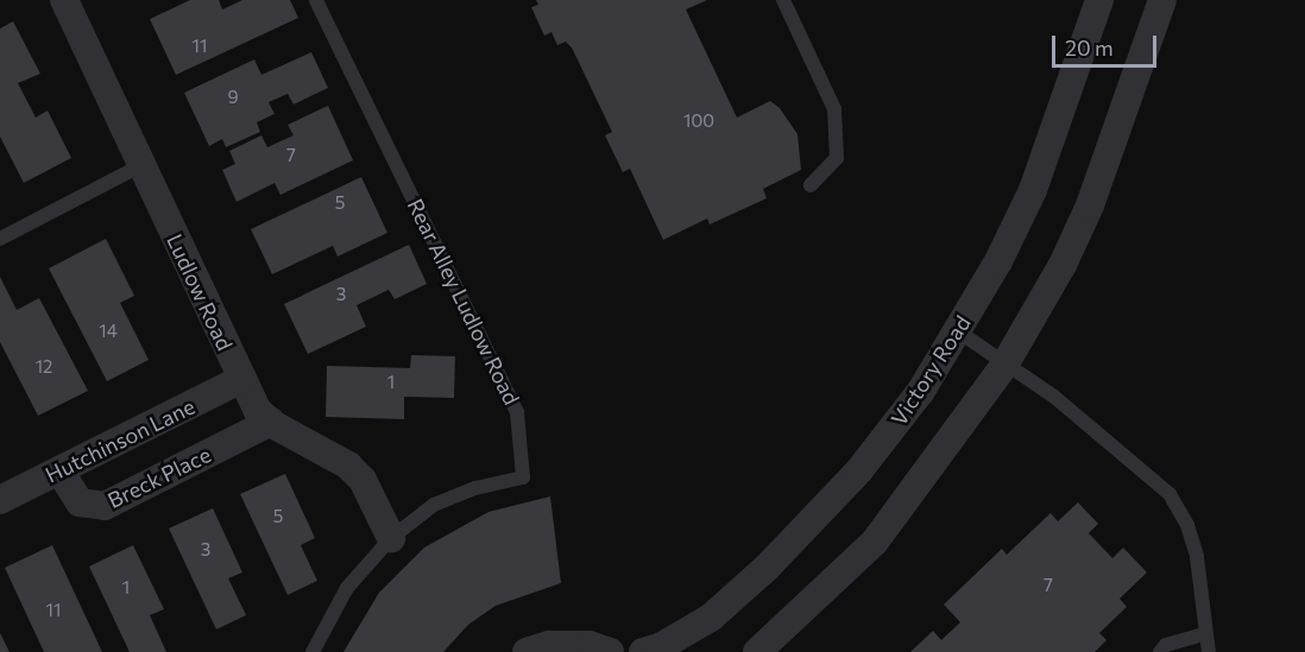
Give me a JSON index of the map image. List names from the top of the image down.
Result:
{
  "streets": {
    "street": [
      "Ludlow Road",
      "Victory Road",
      "Hutchinson Lane",
      "Breck Place"
    ],
    "lane": ["Rear Alley Ludlow Road"]
  },
  "crossings": [
    ["Ludlow Road", "Rear Alley Ludlow Road"],
    ["Ludlow Road", "Hutchinson Lane"],
    ["Ludlow Road", "Breck Place"],
    ["Hutchinson Lane", "Breck Place"]
  ],
  "house_numbers": [
    "11",
    "9",
    "100",
    "7",
    "5",
    "3",
    "14",
    "12",
    "1",
    "5",
    "3",
    "7",
    "1",
    "11"
  ],
  "scale_bar": "20 m"
}
